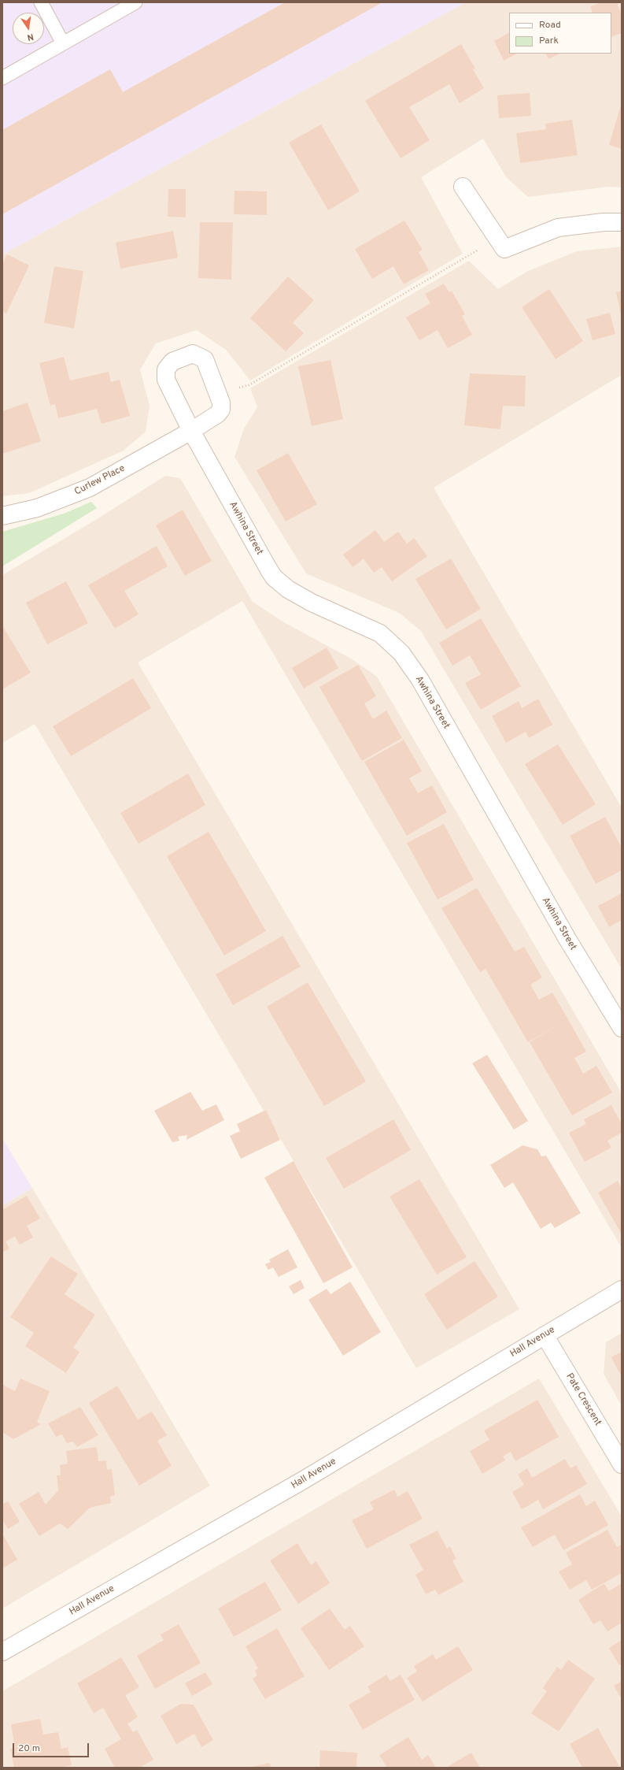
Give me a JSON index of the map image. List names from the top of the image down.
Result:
{
  "streets": {
    "street": [
      "Curlew Place",
      "Awhina Street",
      "Hall Avenue",
      "Pate Crescent"
    ]
  },
  "crossings": [
    ["Curlew Place", "Awhina Street"],
    ["Hall Avenue", "Pate Crescent"]
  ],
  "legend": ["Road", "Park"],
  "scale_bar": "20 m",
  "north": "bottom"
}
